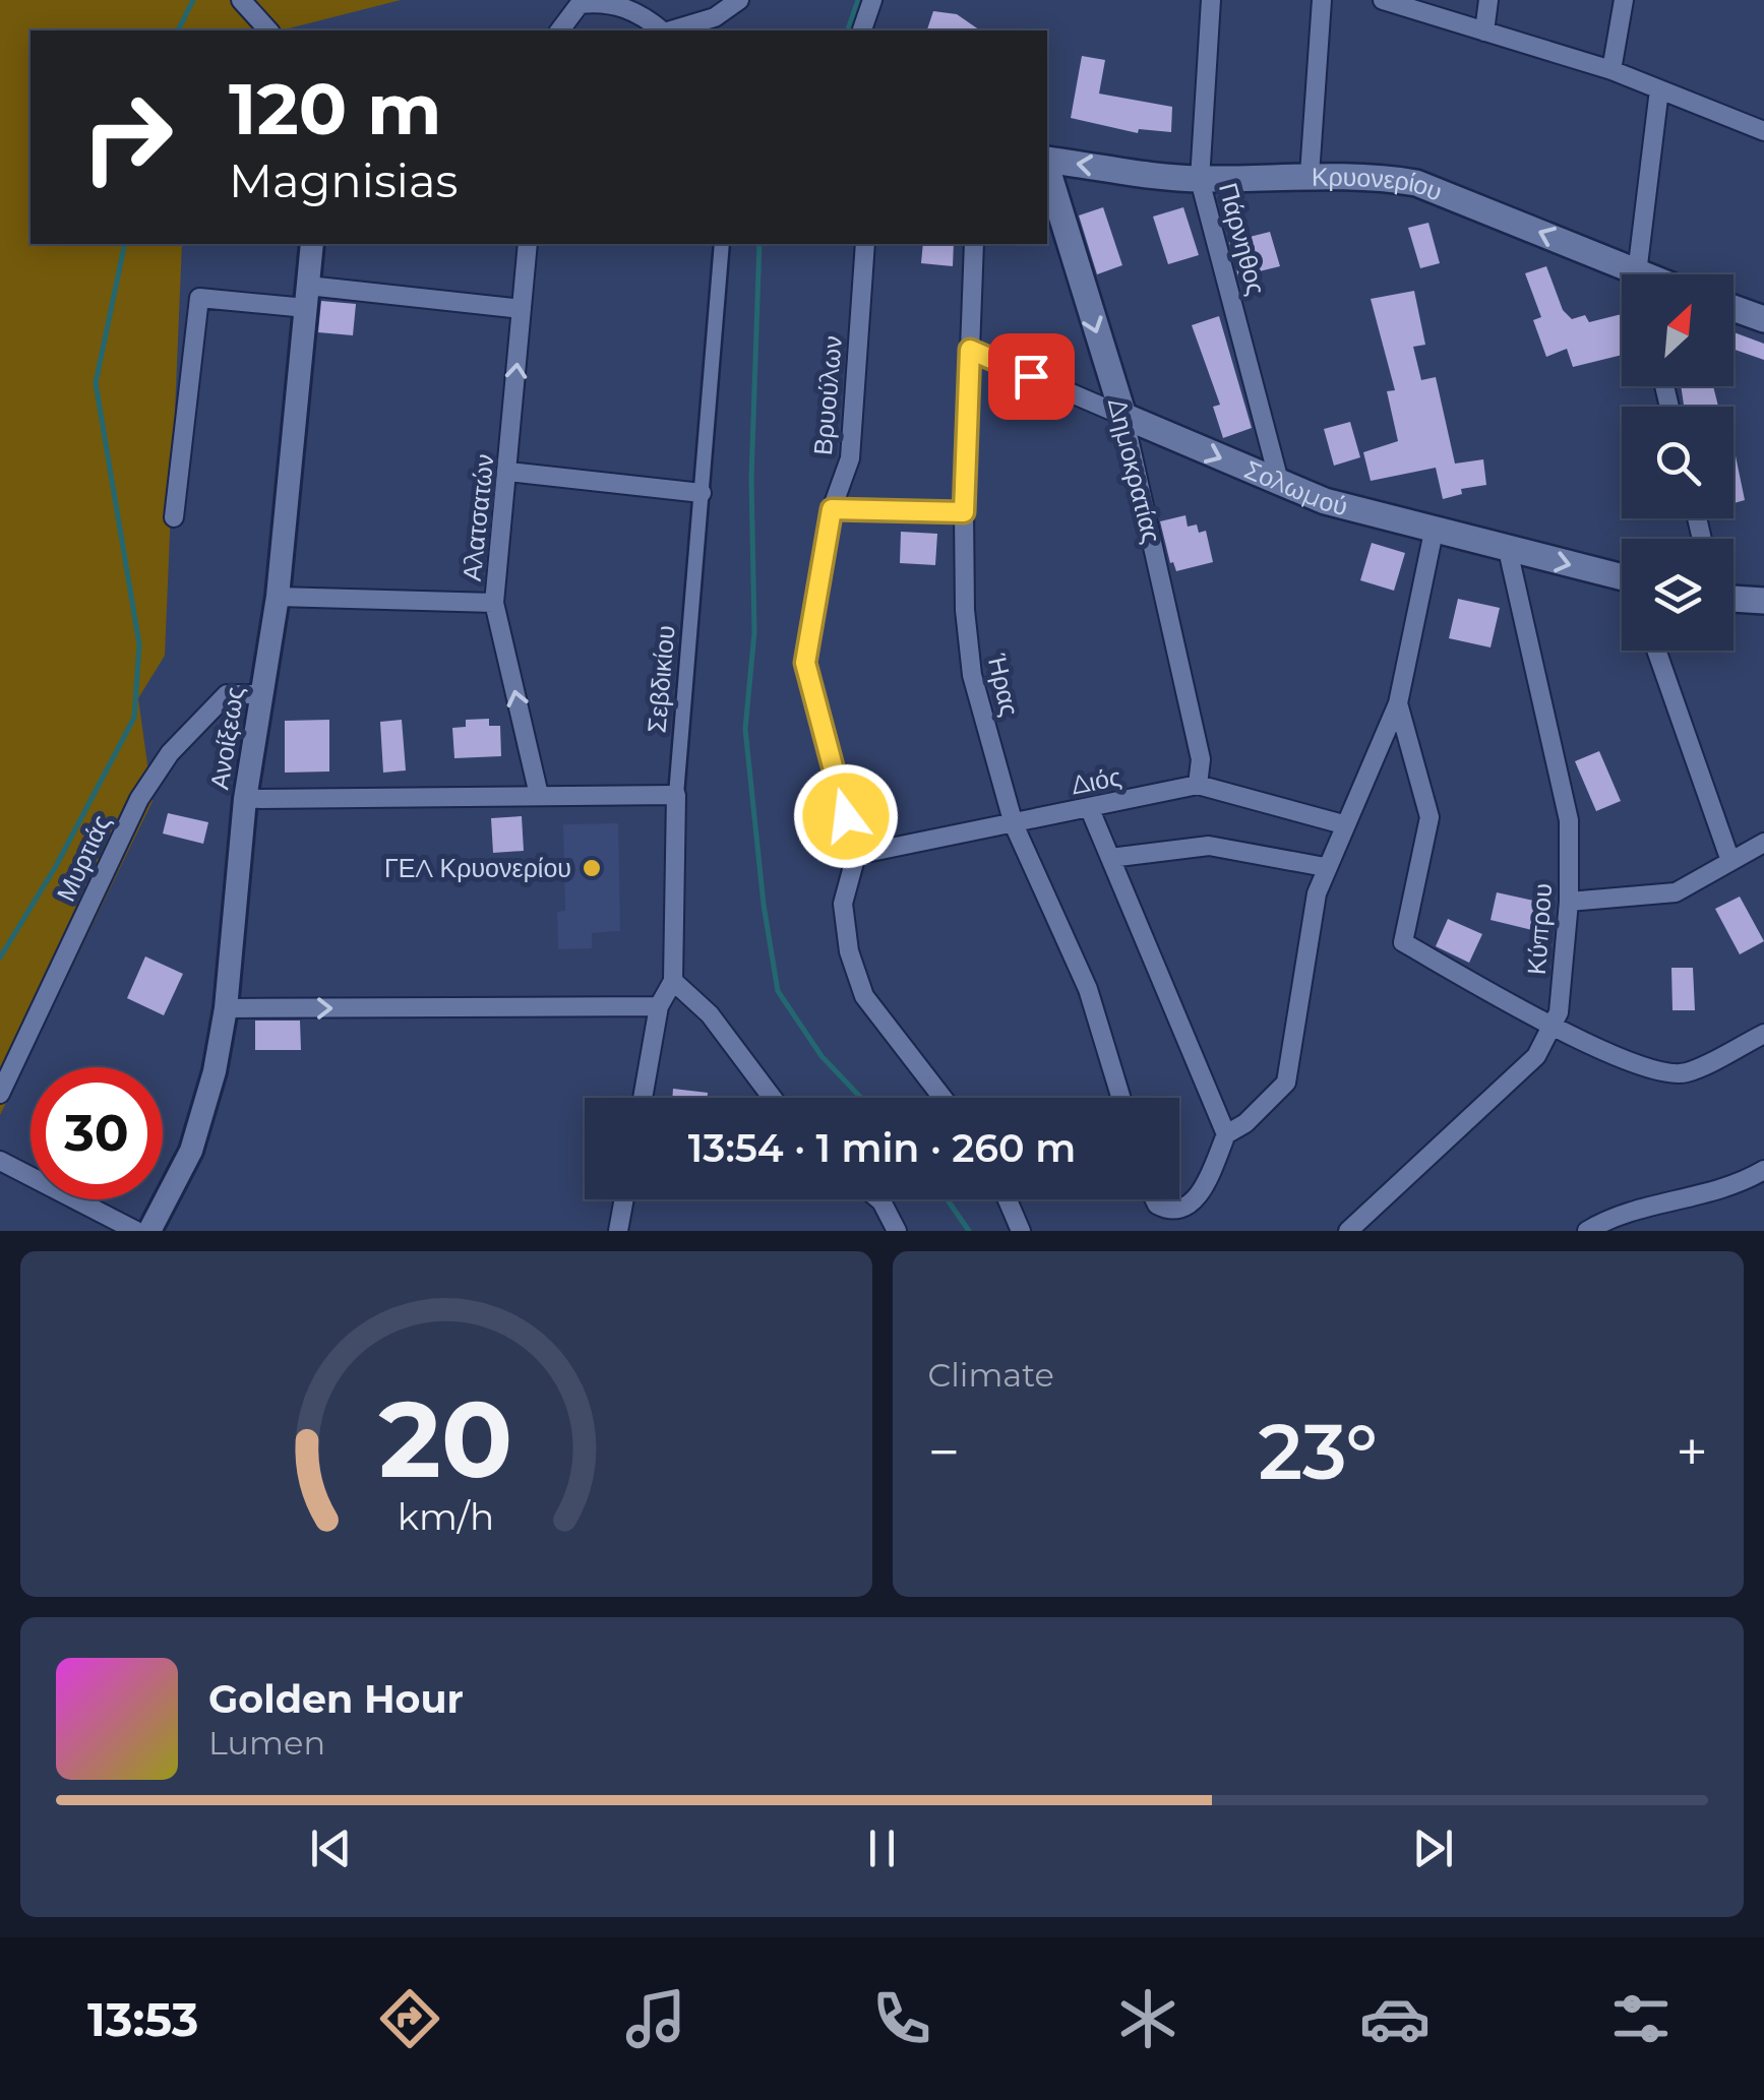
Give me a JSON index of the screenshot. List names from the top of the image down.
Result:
{
  "streets": {
    "main road": ["Κρυονερίου", "Δημοκρατίας", "Σολωμού"],
    "street": [
      "Πάρνηθος",
      "Βρυούλων",
      "Αλατσατών",
      "Σεβδικίου",
      "Ήρας",
      "Ανοίξεως",
      "Διός",
      "Μυρτιάς",
      "Κύπρου"
    ]
  },
  "crossings": [
    ["Κρυονερίου", "Πάρνηθος"],
    ["Πάρνηθος", "Σολωμού"],
    ["Βρυούλων", "Διός"],
    ["Δημοκρατίας", "Σολωμού"],
    ["Δημοκρατίας", "Διός"],
    ["Σολωμού", "Ήρας"],
    ["Σολωμού", "Κύπρου"],
    ["Ήρας", "Διός"],
    ["Ανοίξεως", "Μυρτιάς"]
  ],
  "one_way": [
    "Κρυονερίου",
    "Δημοκρατίας",
    "Σολωμού",
    "Αλατσατών"
  ],
  "places": ["ΓΕΛ Κρυονερίου"],
  "north": "top right",
  "page": {
    "turn": ["120 m", "Magnisias"],
    "limit": "30",
    "trip": "13:54 · 1 min · 260 m",
    "tile": "Climate",
    "heat": ["−", "23°", "+"],
    "song": ["Golden Hour", "Lumen"],
    "tabs": "13:53",
    "gauge": ["20", "km/h"]
  }
}
